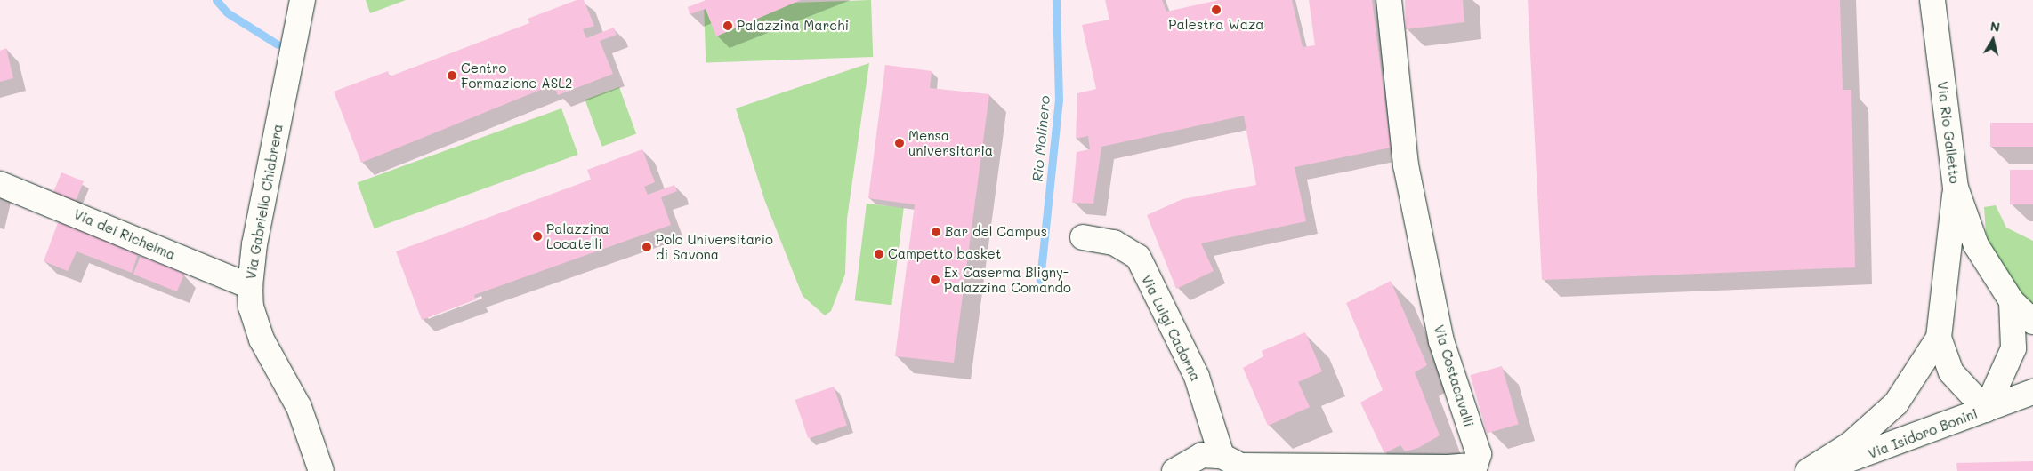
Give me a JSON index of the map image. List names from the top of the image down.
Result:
{
  "streets": {
    "street": [
      "Via Rio Galletto",
      "Via Gabriello Chiabrera",
      "Via dei Richelma",
      "Via Luigi Cadorna",
      "Via Costacavalli",
      "Via Isidoro Bonini"
    ]
  },
  "crossings": [
    ["Via Gabriello Chiabrera", "Via dei Richelma"],
    ["Via Luigi Cadorna", "Via Costacavalli"]
  ],
  "water": ["Rio Molinero"],
  "places": [
    "Palestra Waza",
    "Palazzina Marchi",
    "Centro Formazione ASL2",
    "Mensa universitaria",
    "Bar del Campus",
    "Palazzina Locatelli",
    "Polo Universitario di Savona",
    "Campetto basket",
    "Ex Caserma Bligny- Palazzina Comando"
  ],
  "north": "top"
}
